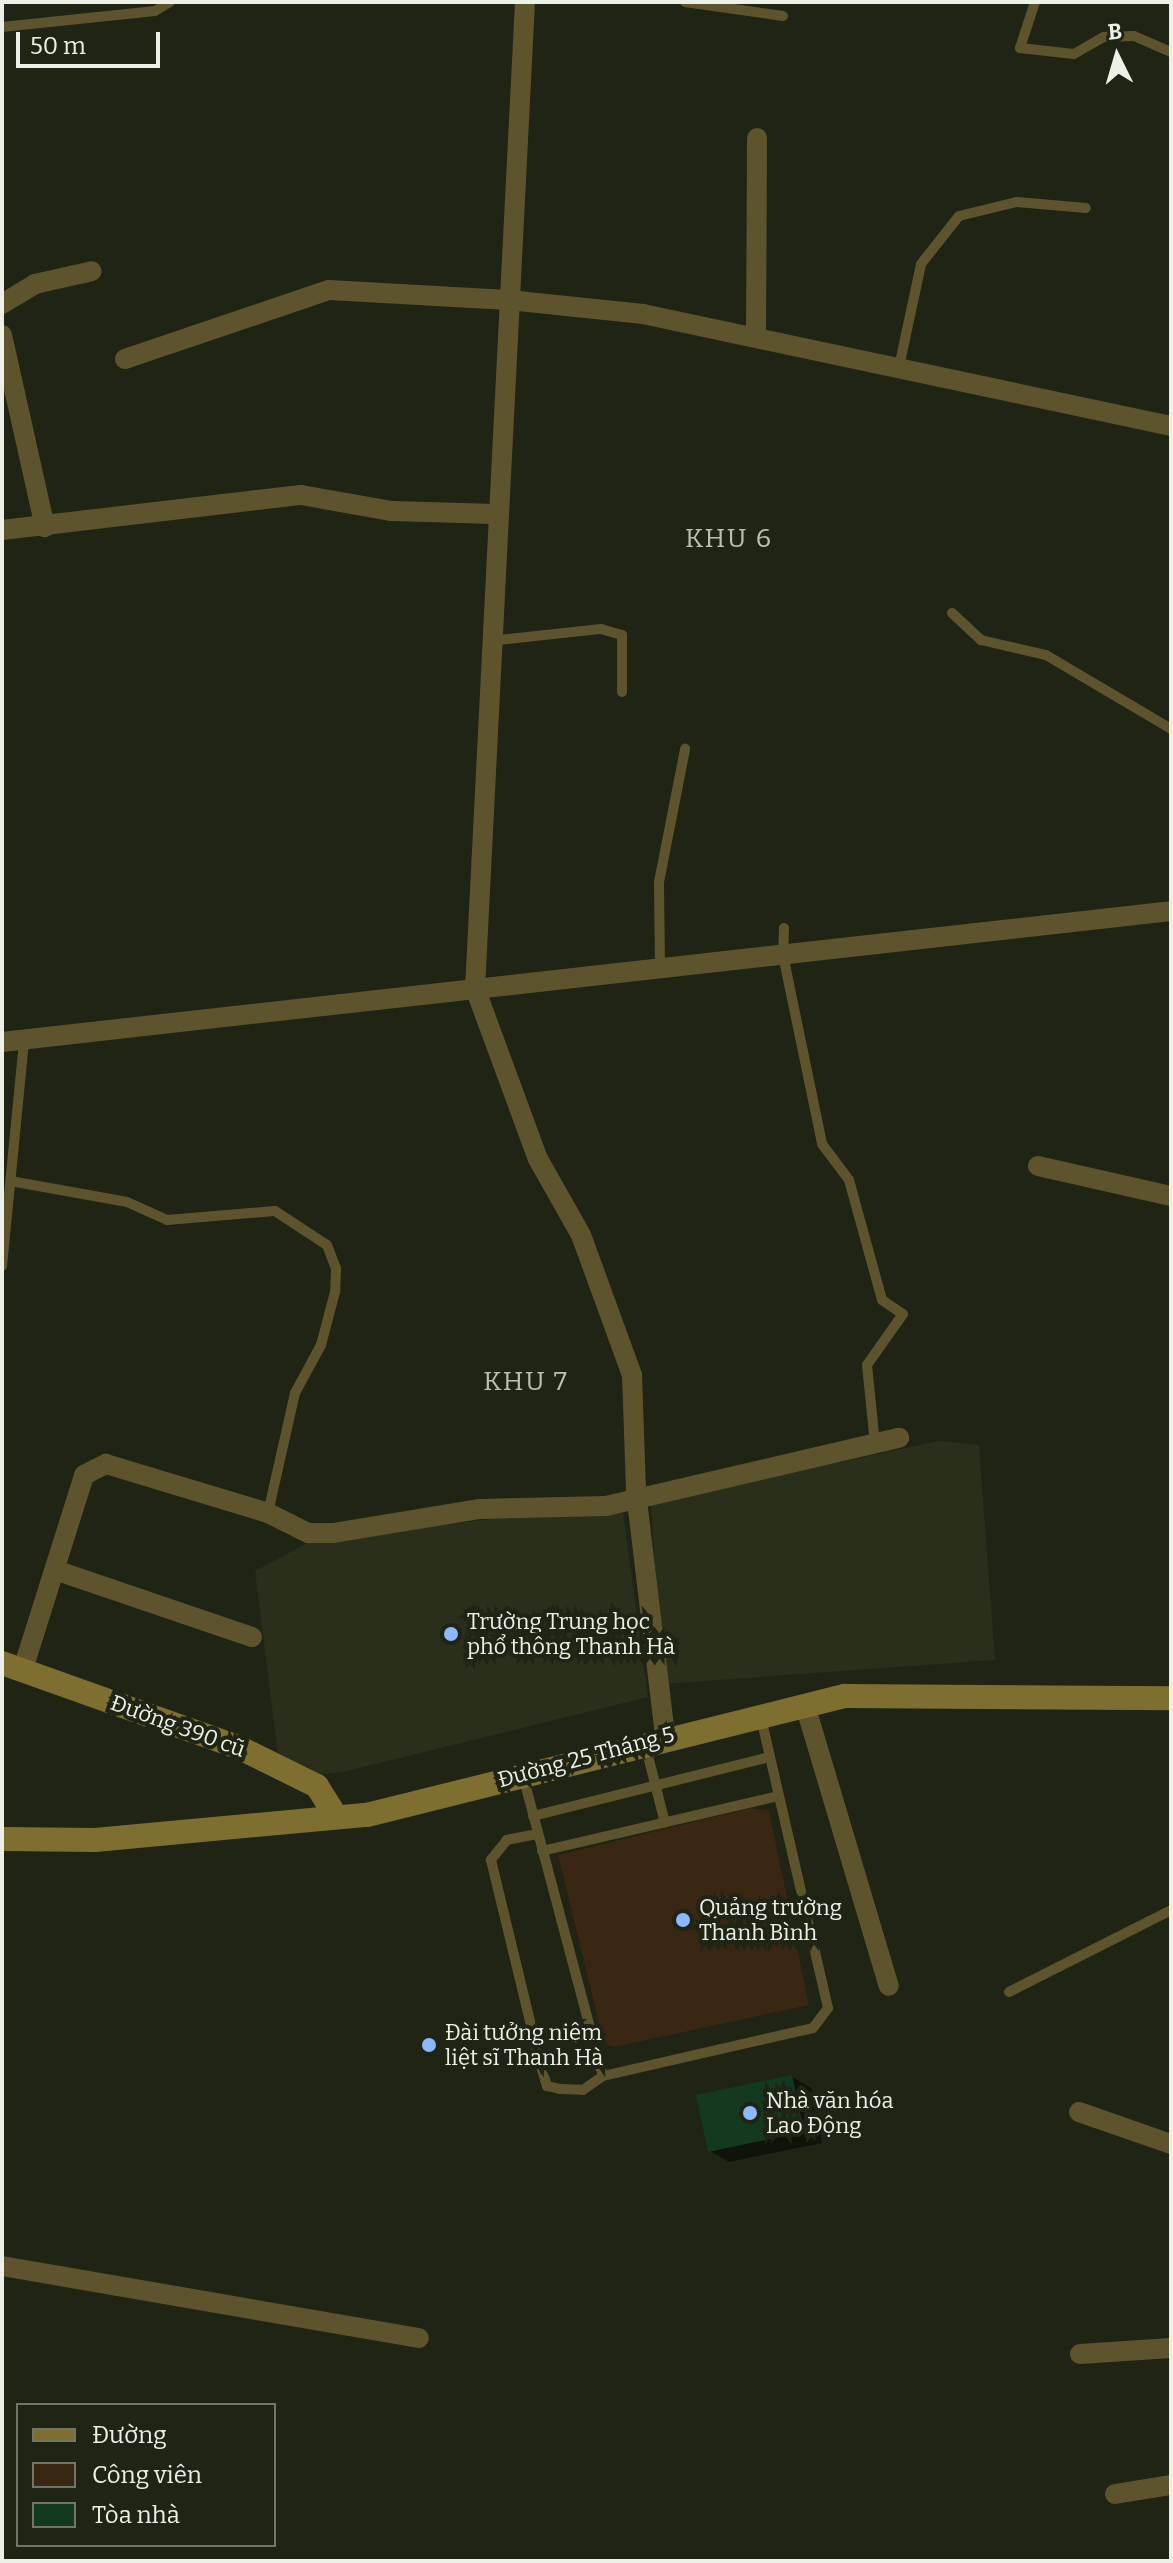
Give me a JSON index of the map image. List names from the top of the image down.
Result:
{
  "streets": {
    "main road": ["Đường 390 cũ", "Đường 25 Tháng 5"]
  },
  "crossings": [
    ["Đường 390 cũ", "Đường 25 Tháng 5"]
  ],
  "districts": ["KHU 6", "KHU 7"],
  "places": [
    "Trường Trung học phổ thông Thanh Hà",
    "Quảng trường Thanh Bình",
    "Đài tưởng niệm liệt sĩ Thanh Hà",
    "Nhà văn hóa Lao Động"
  ],
  "legend": ["Đường", "Công viên", "Tòa nhà"],
  "scale_bar": "50 m",
  "north": "top"
}
